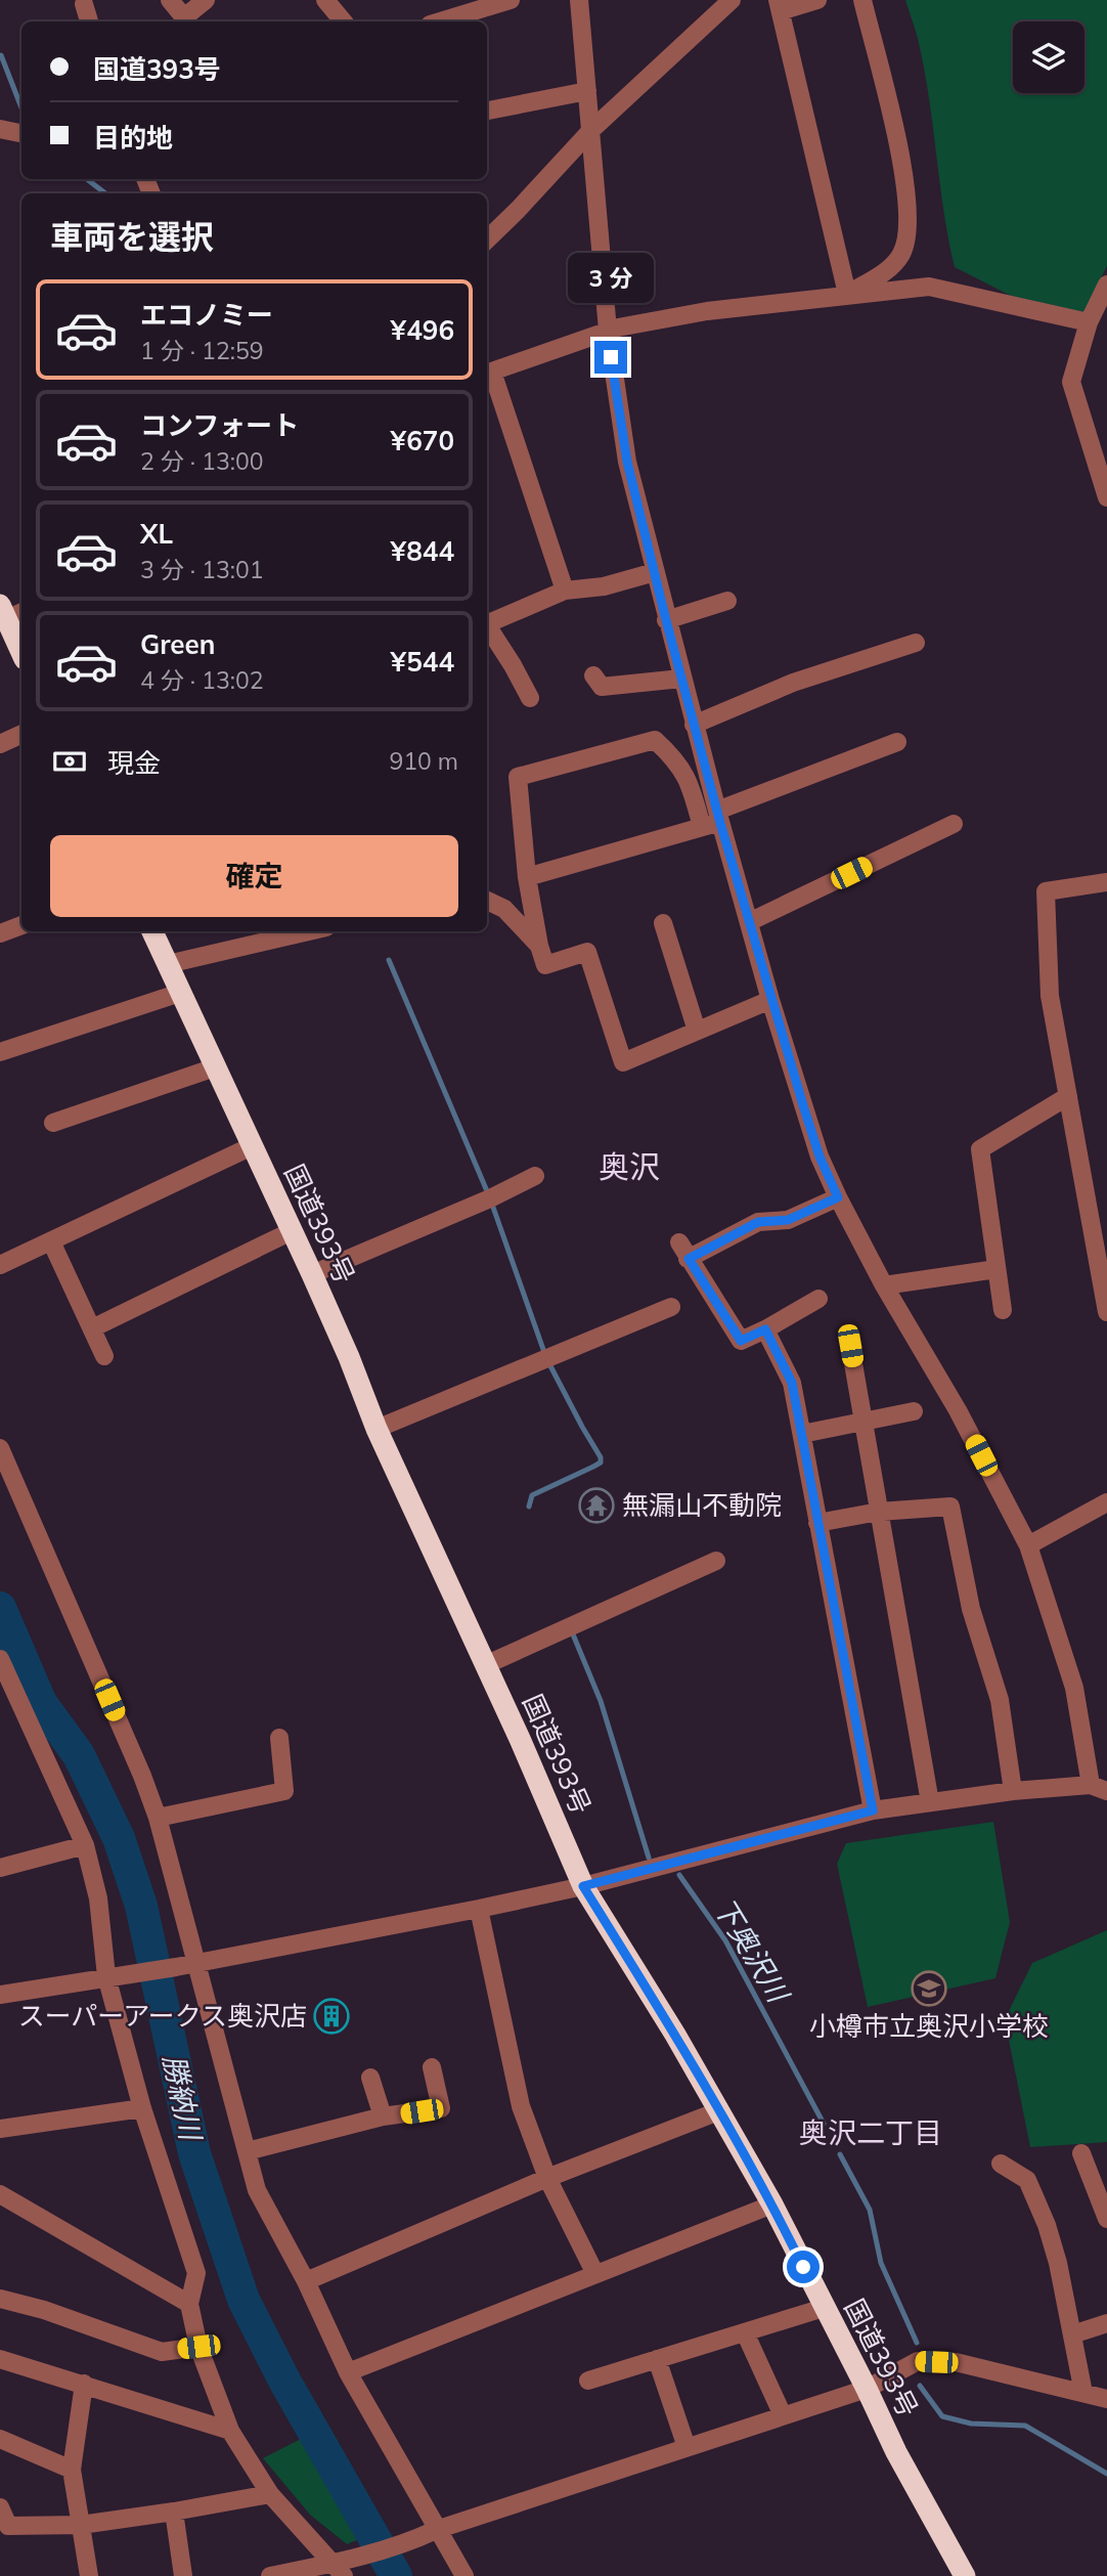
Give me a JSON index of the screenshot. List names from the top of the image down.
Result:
{
  "streets": {
    "highway": ["国道393号"]
  },
  "districts": ["奥沢", "奥沢二丁目"],
  "water": ["下奥沢川", "勝納川"],
  "places": {
    "temple": ["無漏山不動院"],
    "school or university": ["小樽市立奥沢小学校"],
    "building": ["スーパーアークス奥沢店"]
  },
  "page": {
    "banner": ["国道393号", "目的地"],
    "heading": "車両を選択",
    "bubble": "3 分",
    "list": [
      {
        "name": "エコノミー",
        "note": "1 分 · 12:59",
        "value": "¥496"
      },
      {
        "name": "コンフォート",
        "note": "2 分 · 13:00",
        "value": "¥670"
      },
      {
        "name": "XL",
        "note": "3 分 · 13:01",
        "value": "¥844"
      },
      {
        "name": "Green",
        "note": "4 分 · 13:02",
        "value": "¥544"
      }
    ],
    "pay": ["現金", "910 m"],
    "buttons": "確定"
  }
}
